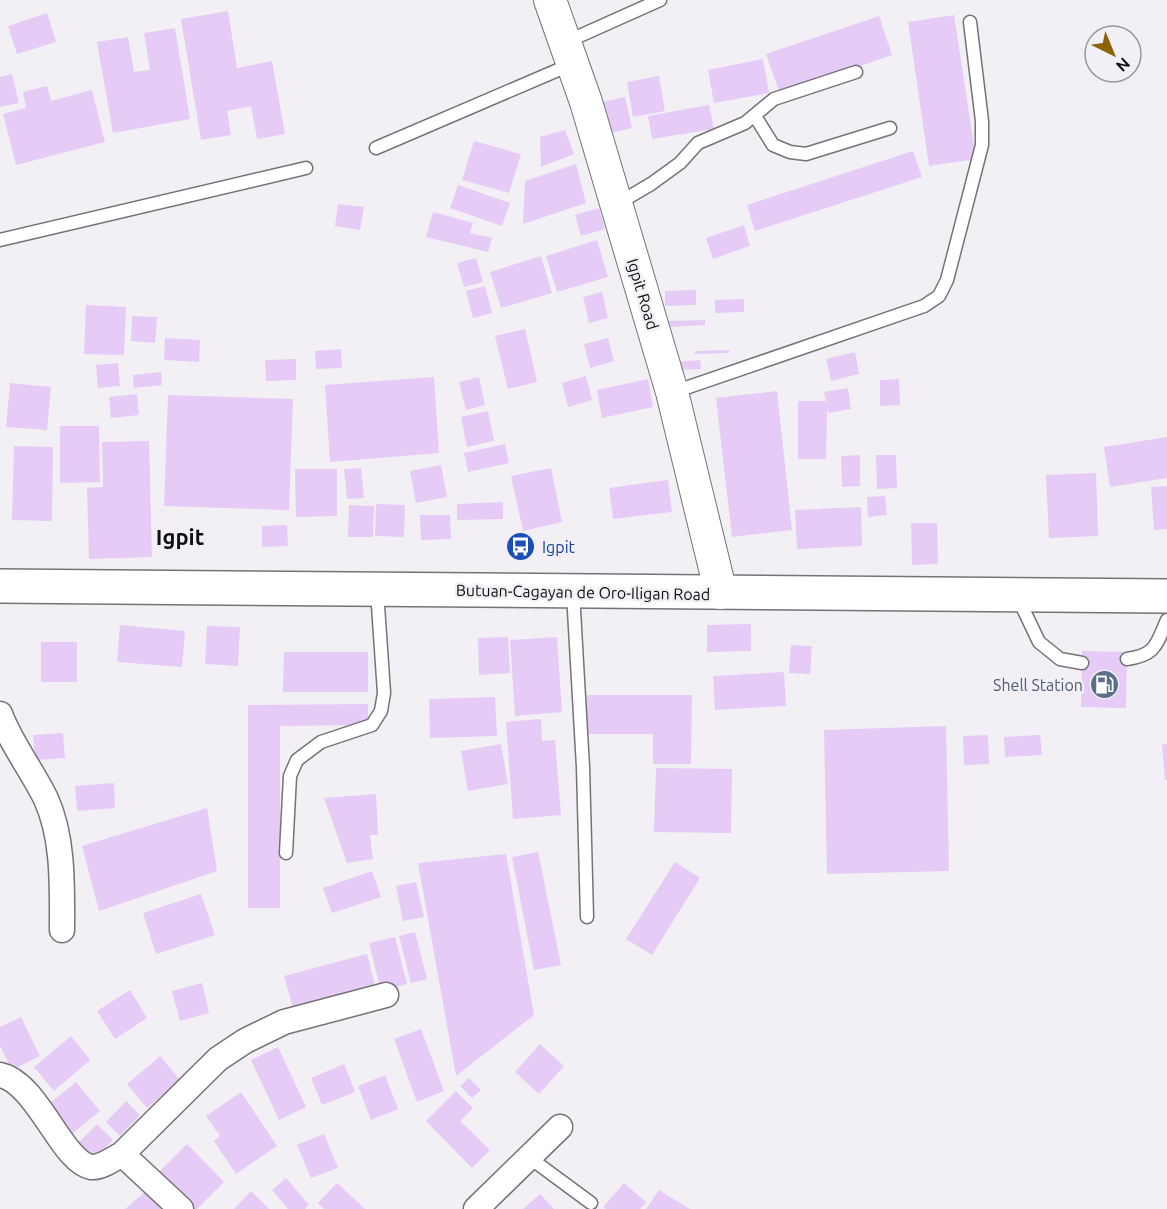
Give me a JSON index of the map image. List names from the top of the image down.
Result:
{
  "streets": {
    "highway": ["Butuan-Cagayan de Oro-Iligan Road"],
    "street": ["Igpit Road"]
  },
  "crossings": [
    ["Igpit Road", "Butuan-Cagayan de Oro-Iligan Road"]
  ],
  "districts": ["Igpit"],
  "places": {
    "bus stop": ["Igpit"],
    "fuel station": ["Shell Station"]
  },
  "north": "bottom right"
}
